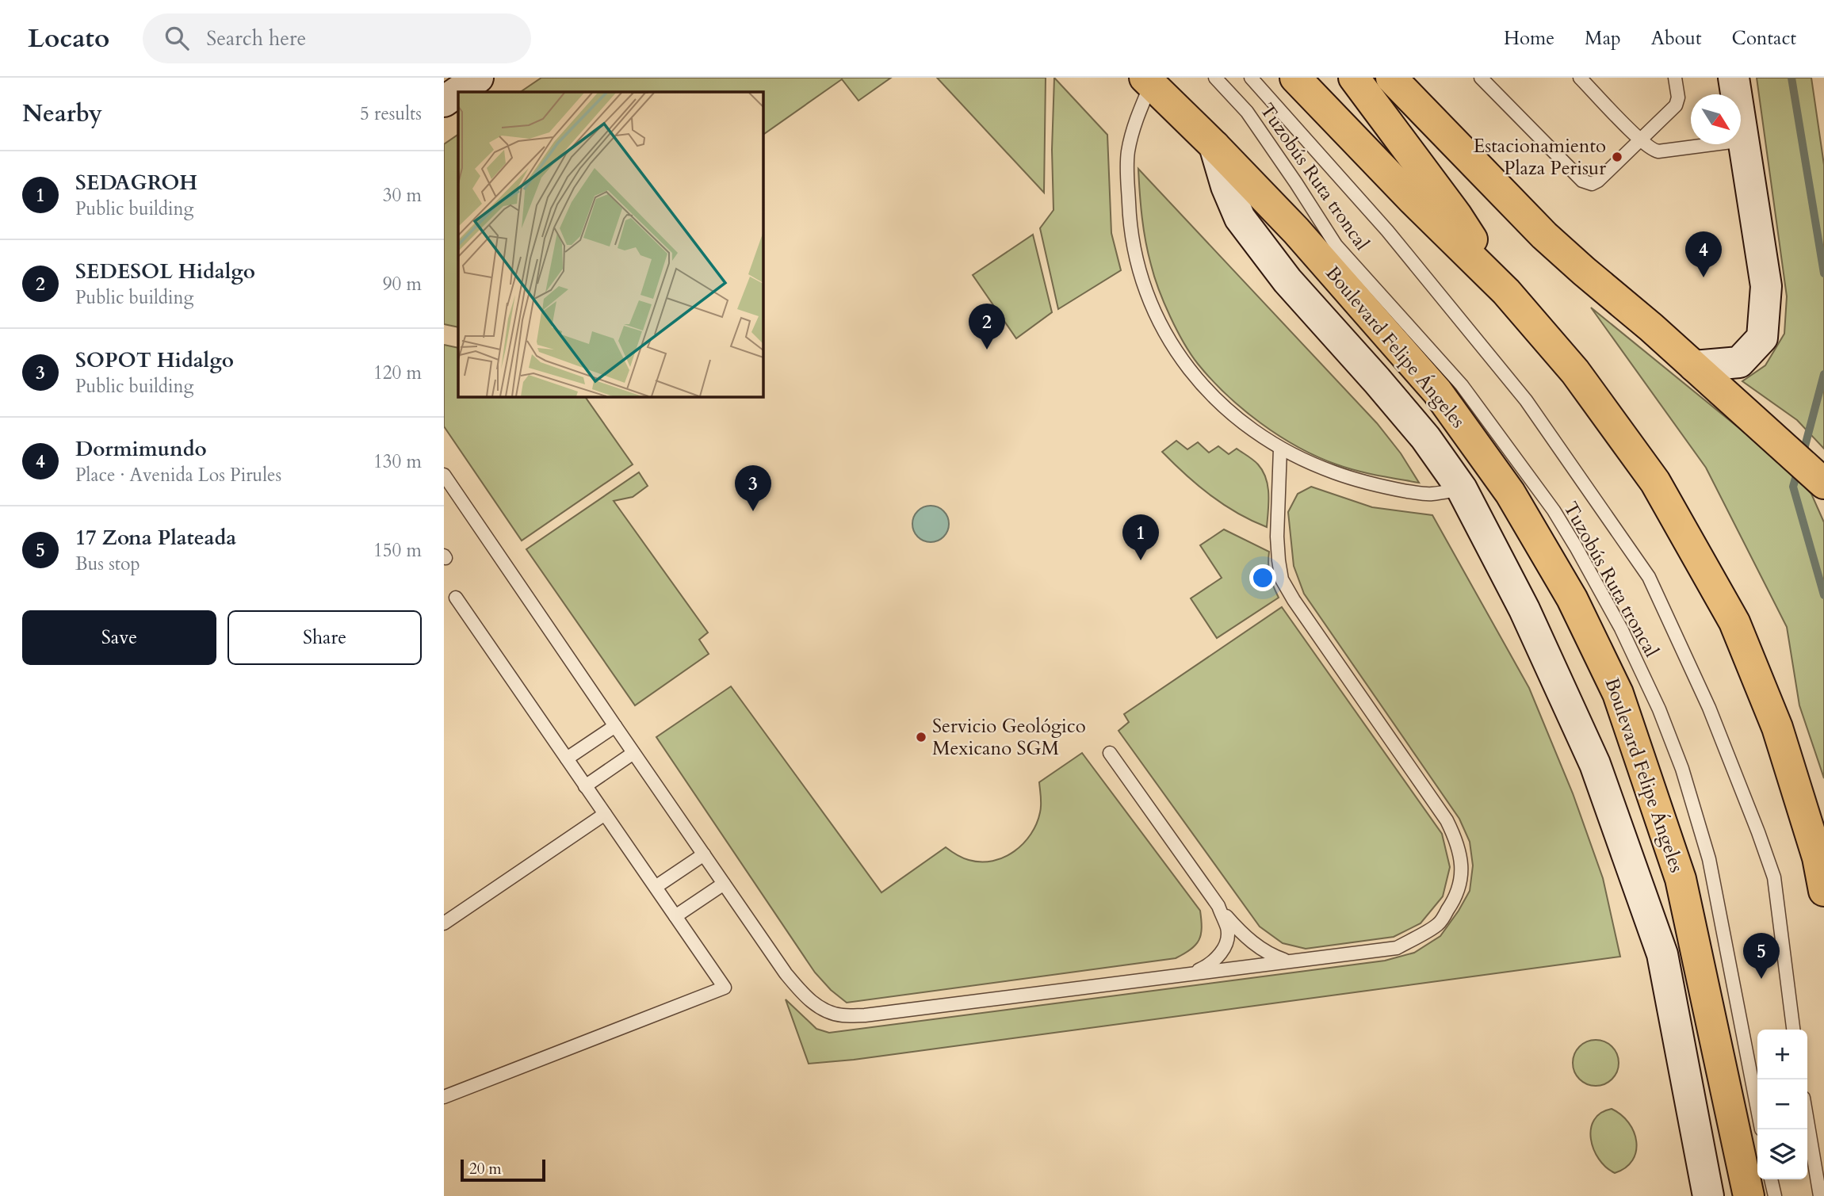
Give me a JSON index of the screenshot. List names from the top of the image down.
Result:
{
  "streets": {
    "main road": ["Boulevard Felipe Ángeles"],
    "lane": ["Tuzobús Ruta troncal"]
  },
  "places": ["Estacionamiento Plaza Perisur", "Servicio Geológico Mexicano SGM"],
  "scale_bar": "20 m",
  "north": "bottom right",
  "page": {
    "header": "Locato",
    "search": "Search here",
    "nav": [
      "Home",
      "Map",
      "About",
      "Contact"
    ],
    "heading": ["Nearby", "5 results"],
    "list": [
      {
        "mark": "1",
        "name": "SEDAGROH",
        "note": "Public building",
        "value": "30 m"
      },
      {
        "mark": "2",
        "name": "SEDESOL Hidalgo",
        "note": "Public building",
        "value": "90 m"
      },
      {
        "mark": "3",
        "name": "SOPOT Hidalgo",
        "note": "Public building",
        "value": "120 m"
      },
      {
        "mark": "4",
        "name": "Dormimundo",
        "note": "Place · Avenida Los Pirules",
        "value": "130 m"
      },
      {
        "mark": "5",
        "name": "17 Zona Plateada",
        "note": "Bus stop",
        "value": "150 m"
      }
    ],
    "pins": [
      "4",
      "2",
      "3",
      "1",
      "5"
    ],
    "buttons": ["Save", "Share"],
    "map_buttons": ["+", "−"],
    "scale": "20 m"
  }
}
